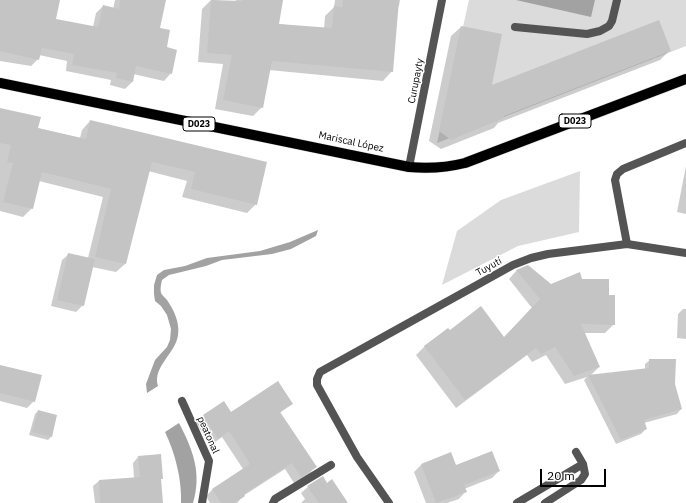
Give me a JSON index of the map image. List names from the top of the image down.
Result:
{
  "streets": {
    "main road": ["D023", "Mariscal López"],
    "street": ["Curupayty", "Tuyutí", "peatonal"]
  },
  "crossings": [
    ["Curupayty", "Mariscal López"]
  ],
  "scale_bar": "20 m"
}
